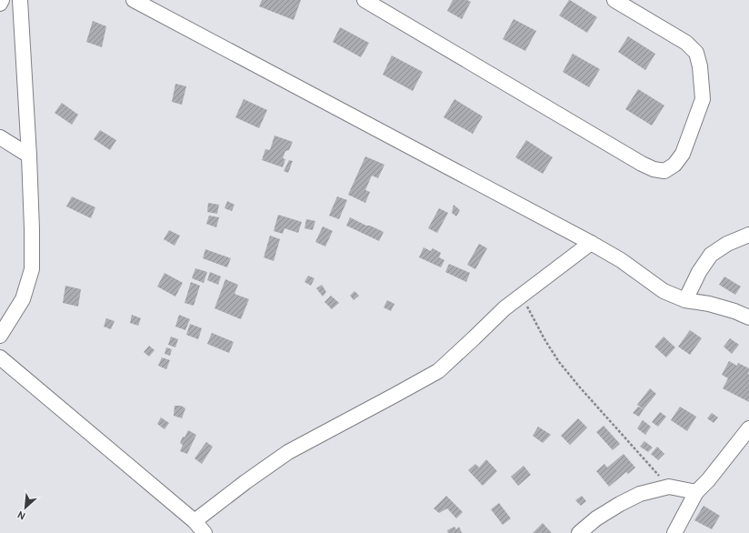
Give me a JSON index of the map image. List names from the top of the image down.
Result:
{
  "north": "bottom left"
}
